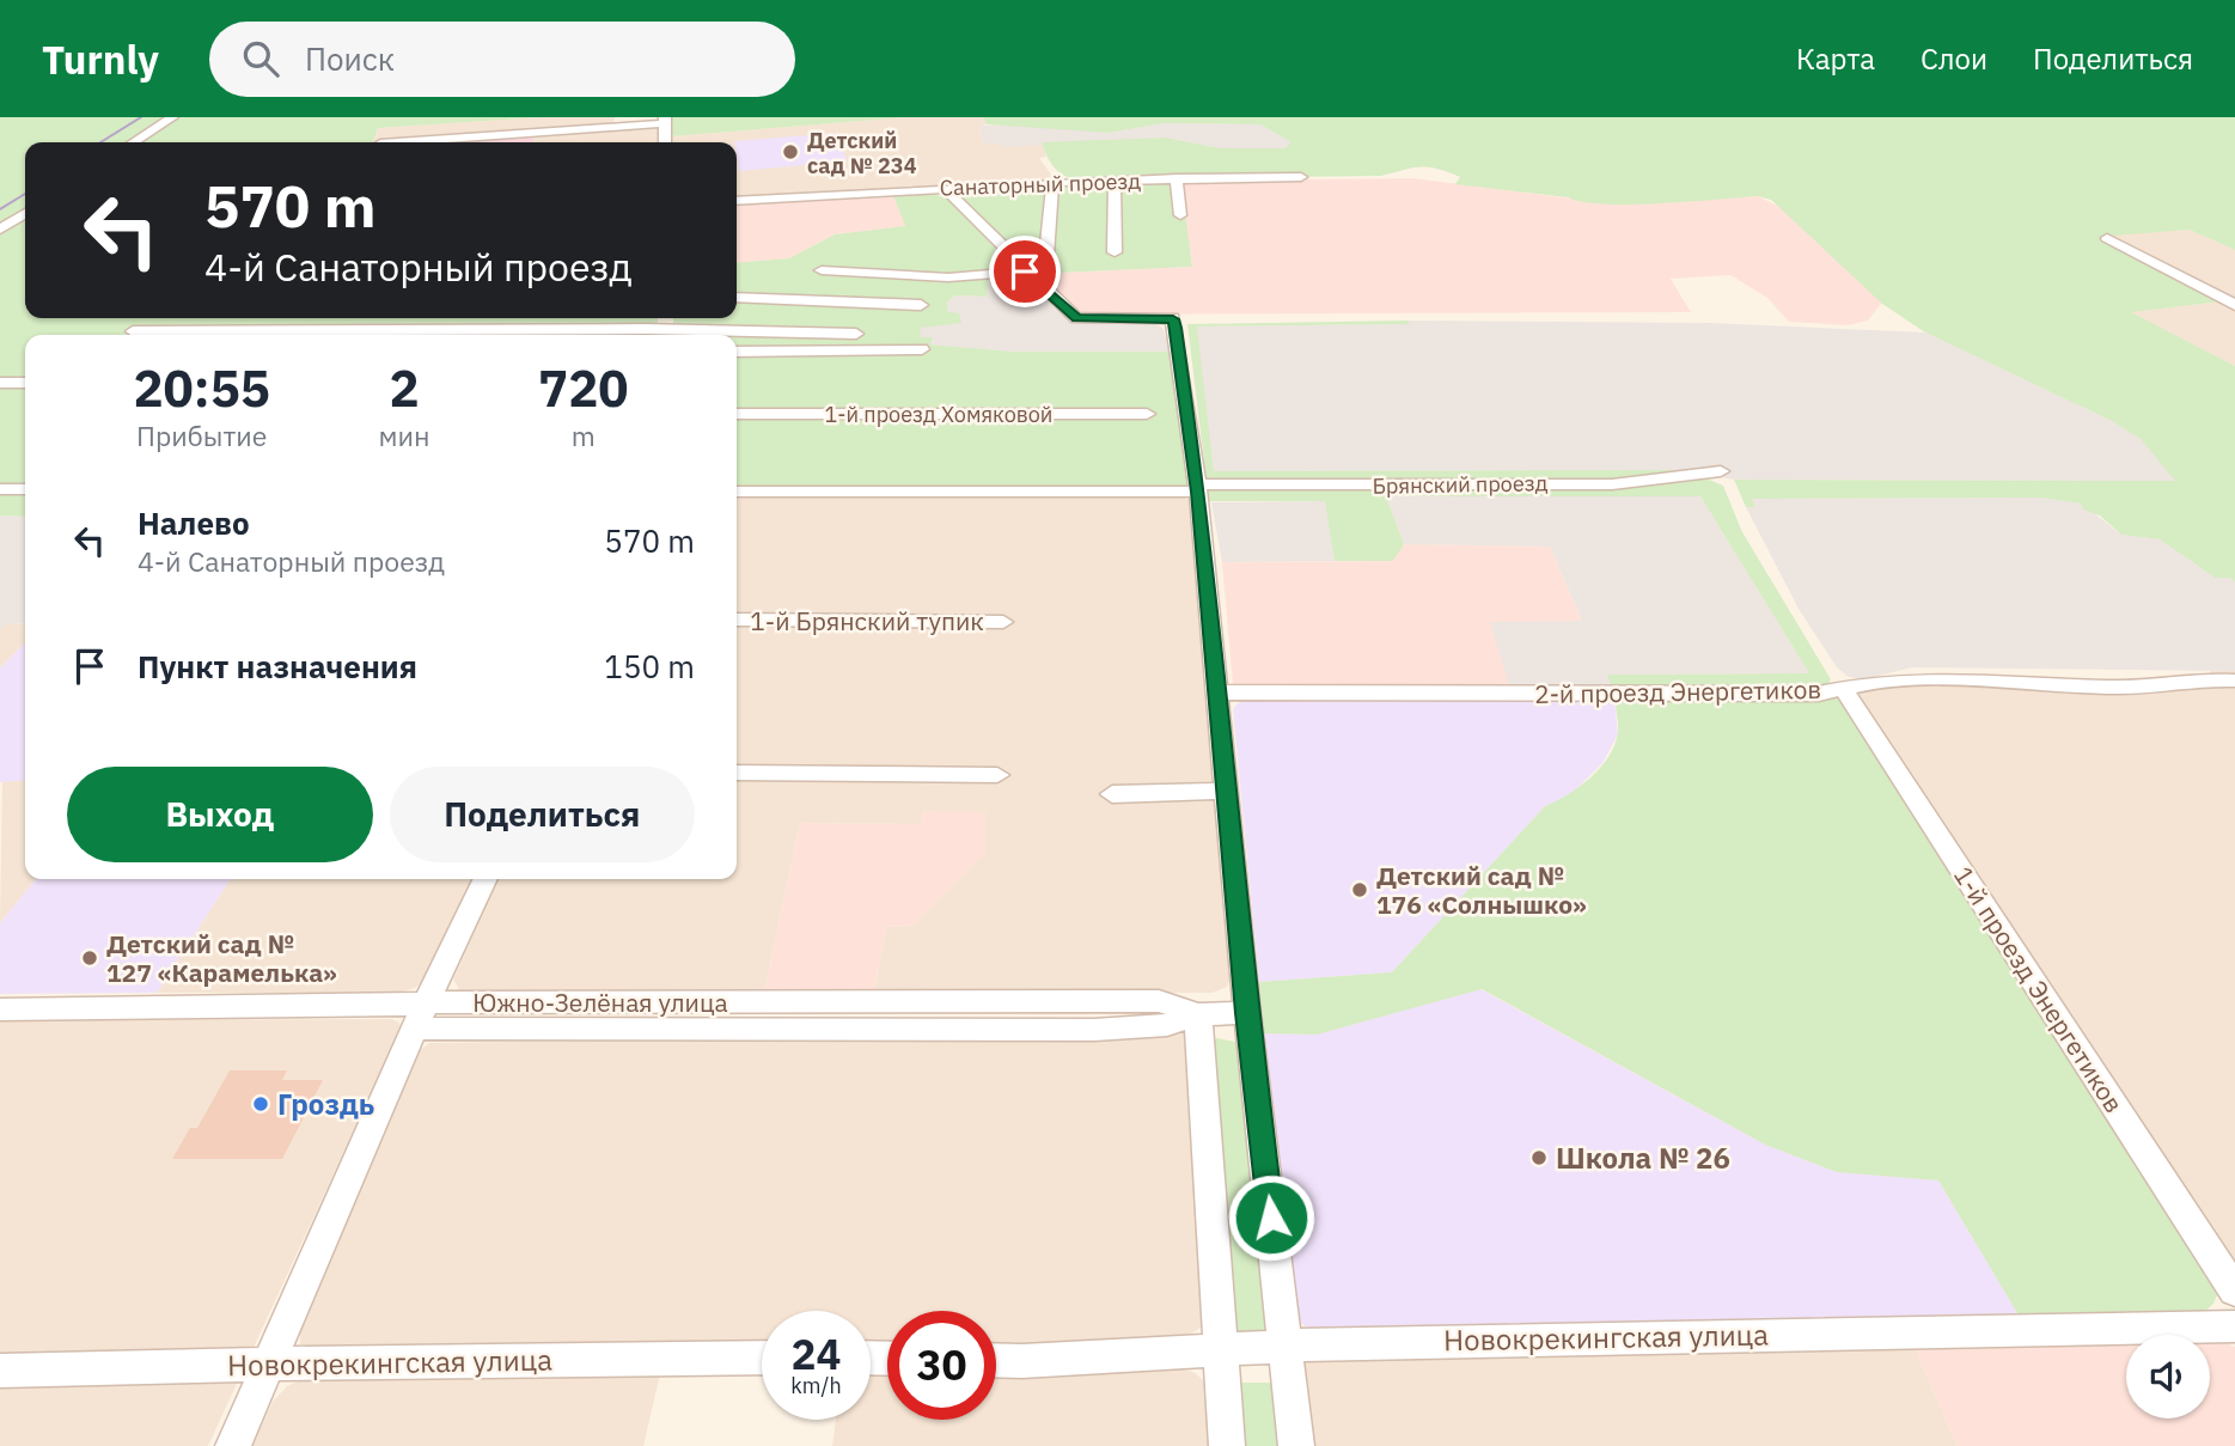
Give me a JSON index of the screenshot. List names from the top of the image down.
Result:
{
  "streets": {
    "street": [
      "Санаторный проезд",
      "1-й проезд Хомяковой",
      "Брянский проезд",
      "1-й Брянский тупик",
      "2-й проезд Энергетиков",
      "1-й проезд Энергетиков",
      "Южно-Зелёная улица",
      "Новокрекингская улица"
    ]
  },
  "crossings": [
    ["2-й проезд Энергетиков", "1-й проезд Энергетиков"]
  ],
  "places": [
    "Детский сад № 234",
    "Детский сад № 176 «Солнышко»",
    "Детский сад № 127 «Карамелька»",
    "Гроздь",
    "Школа № 26"
  ],
  "page": {
    "header": "Turnly",
    "search": "Поиск",
    "nav": ["Карта", "Слои", "Поделиться"],
    "turn": ["570 m", "4-й Санаторный проезд"],
    "eta": [
      "20:55",
      "Прибытие",
      "2",
      "мин",
      "720",
      "m"
    ],
    "list": [
      {
        "name": "Налево",
        "note": "4-й Санаторный проезд",
        "value": "570 m"
      },
      {
        "name": "Пункт назначения",
        "value": "150 m"
      }
    ],
    "buttons": ["Выход", "Поделиться"],
    "speed": "24 km/h",
    "limit": "30"
  }
}
